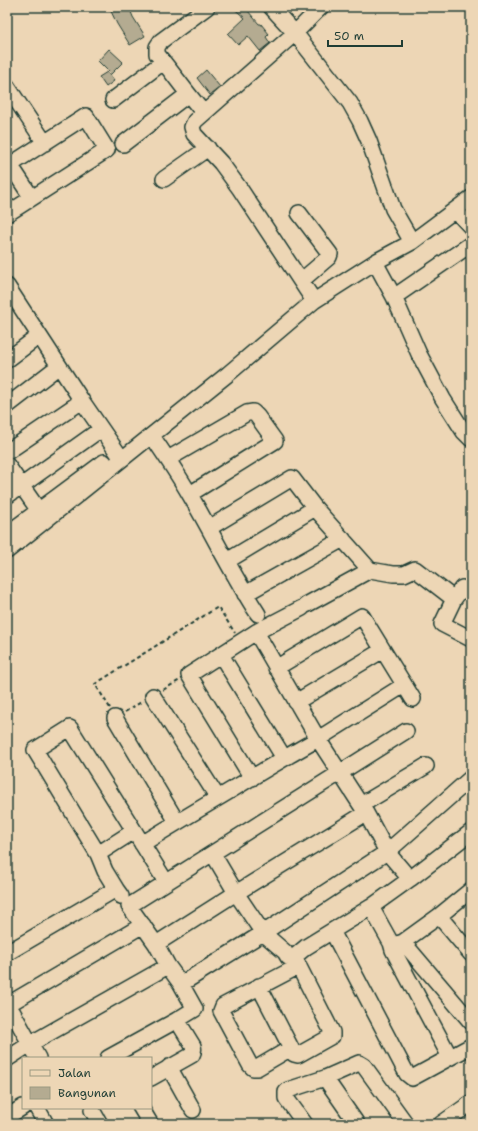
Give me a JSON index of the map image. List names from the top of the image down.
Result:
{
  "legend": ["Jalan", "Bangunan"],
  "scale_bar": "50 m"
}
